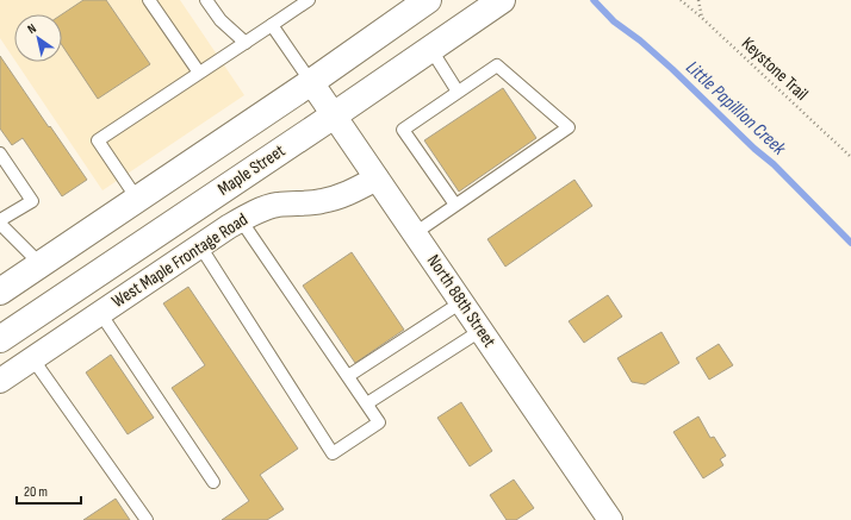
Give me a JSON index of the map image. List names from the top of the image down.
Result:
{
  "streets": {
    "main road": ["Maple Street"],
    "street": ["West Maple Frontage Road", "North 88th Street"],
    "path": ["Keystone Trail"]
  },
  "crossings": [
    ["Maple Street", "North 88th Street"],
    ["West Maple Frontage Road", "North 88th Street"]
  ],
  "water": ["Little Papillion Creek"],
  "scale_bar": "20 m",
  "north": "top left"
}
